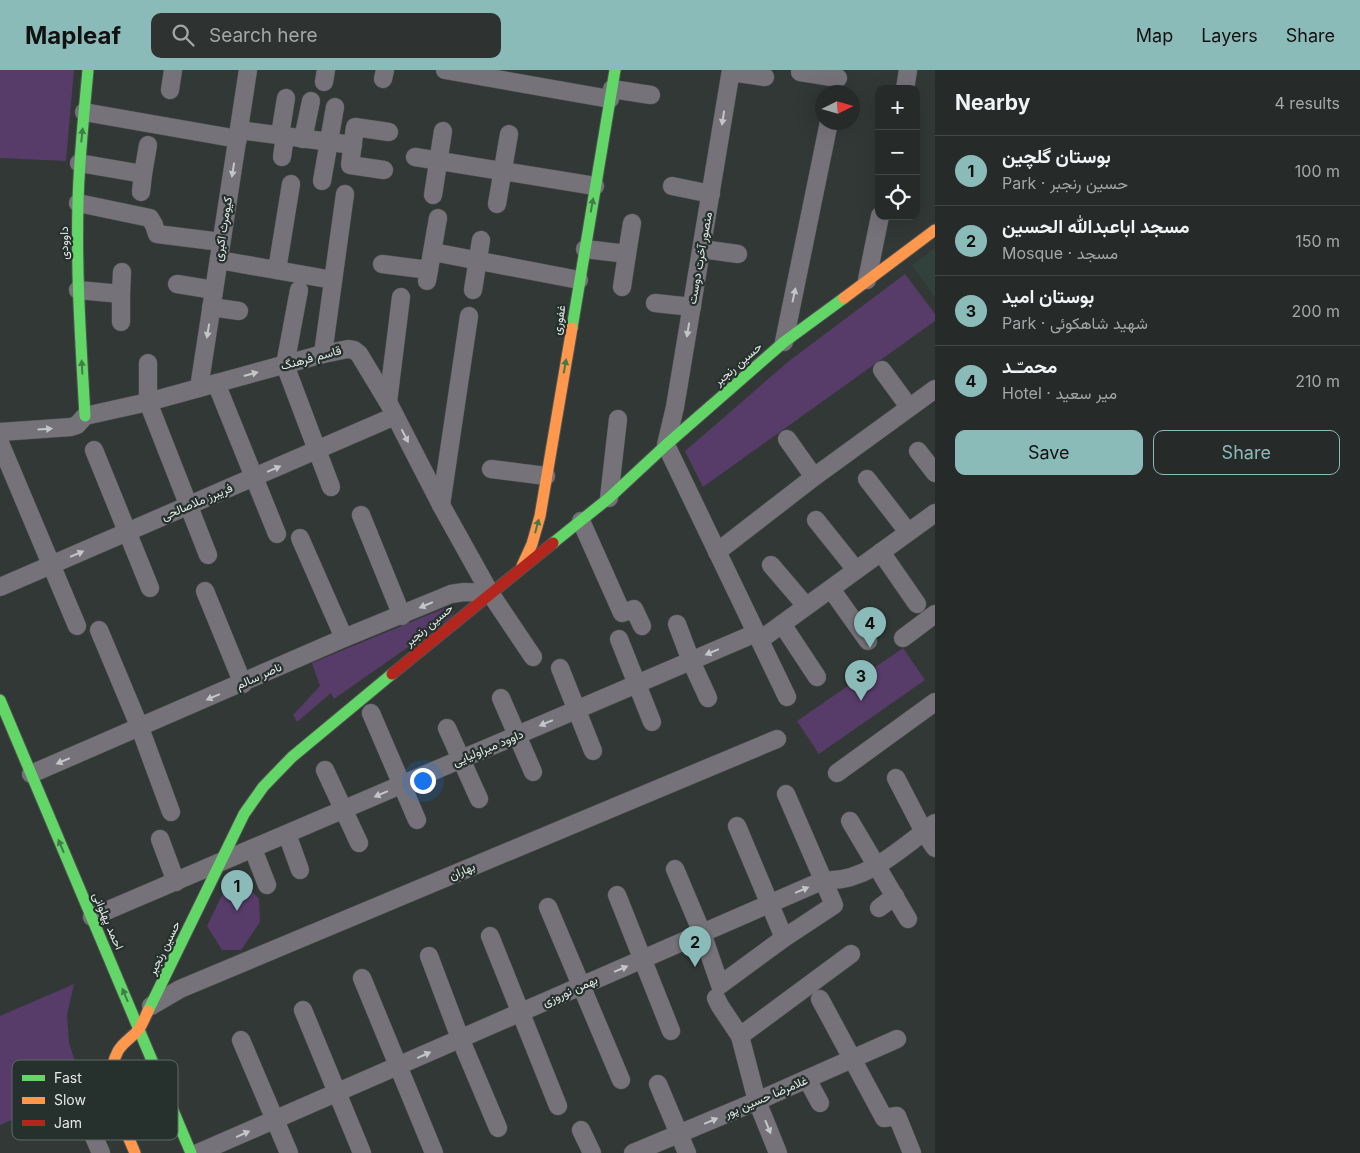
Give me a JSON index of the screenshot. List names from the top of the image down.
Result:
{
  "streets": {
    "street": [
      "کیومرث اکبری",
      "داوودی",
      "منصور آخرت دوست",
      "غفوری",
      "قاسم فرهنگ",
      "حسین رنجبر",
      "فریبرز ملاصالحی",
      "ناصر سالم",
      "داوود میراولیایی",
      "بهاران",
      "احمد پهلوانی",
      "بهمن نوروزی",
      "غلامرضا حسین پور"
    ]
  },
  "crossings": [
    ["کیومرث اکبری", "قاسم فرهنگ"],
    ["داوودی", "قاسم فرهنگ"],
    ["منصور آخرت دوست", "حسین رنجبر"],
    ["غفوری", "حسین رنجبر"],
    ["قاسم فرهنگ", "حسین رنجبر"],
    ["قاسم فرهنگ", "فریبرز ملاصالحی"],
    ["قاسم فرهنگ", "ناصر سالم"],
    ["حسین رنجبر", "ناصر سالم"],
    ["حسین رنجبر", "داوود میراولیایی"],
    ["حسین رنجبر", "بهاران"],
    ["حسین رنجبر", "احمد پهلوانی"],
    ["ناصر سالم", "احمد پهلوانی"],
    ["داوود میراولیایی", "احمد پهلوانی"]
  ],
  "one_way": ["فریبرز ملاصالحی", "ناصر سالم", "احمد پهلوانی"],
  "legend": ["Fast", "Slow", "Jam"],
  "north": "right",
  "page": {
    "header": "Mapleaf",
    "search": "Search here",
    "nav": ["Map", "Layers", "Share"],
    "heading": ["Nearby", "4 results"],
    "map_buttons": ["+", "−"],
    "list": [
      {
        "mark": "1",
        "name": "بوستان گلچین",
        "note": "Park · حسین رنجبر",
        "value": "100 m"
      },
      {
        "mark": "2",
        "name": "مسجد اباعبدالله الحسین",
        "note": "Mosque · مسجد",
        "value": "150 m"
      },
      {
        "mark": "3",
        "name": "بوستان امید",
        "note": "Park · شهید شاهکوئی",
        "value": "200 m"
      },
      {
        "mark": "4",
        "name": "محمـّـد",
        "note": "Hotel · میر سعید",
        "value": "210 m"
      }
    ],
    "buttons": ["Save", "Share"],
    "pins": [
      "4",
      "3",
      "1",
      "2"
    ]
  }
}
